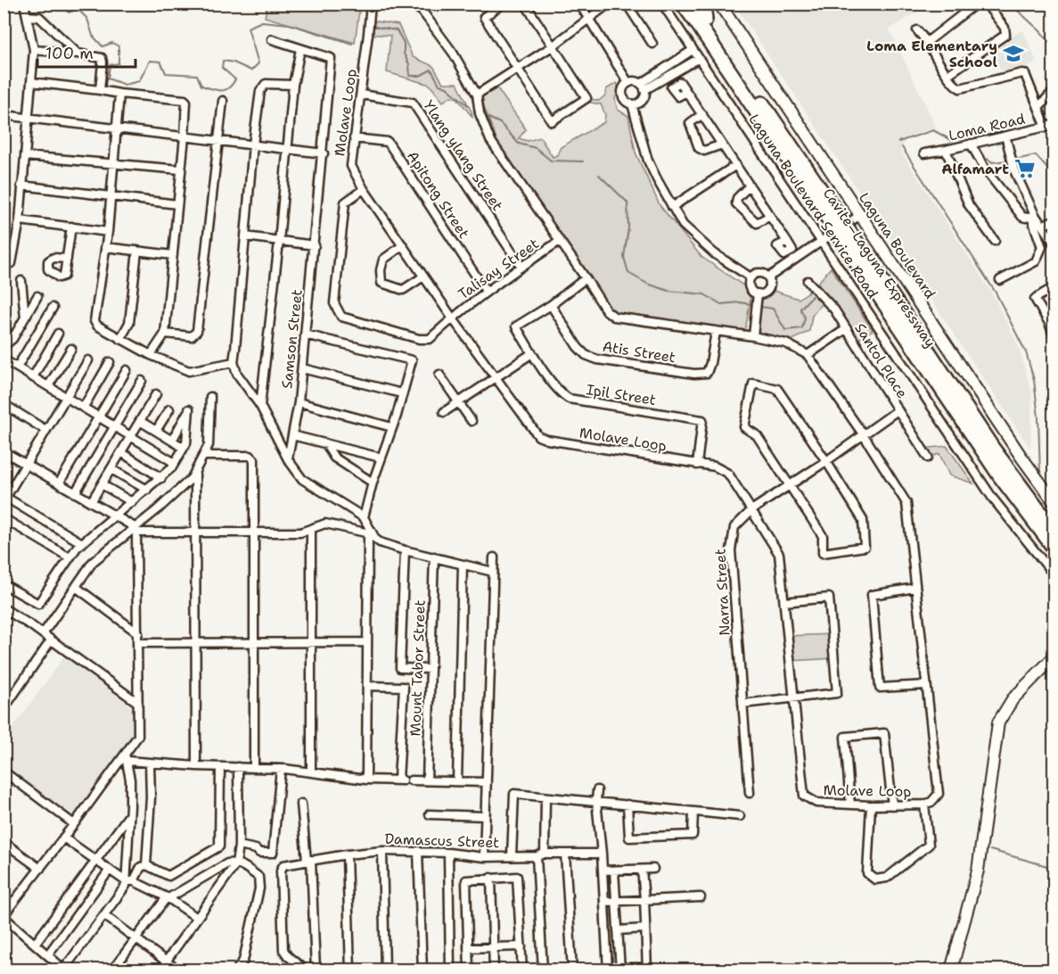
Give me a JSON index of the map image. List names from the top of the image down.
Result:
{
  "streets": {
    "highway": ["Cavite–Laguna Expressway"],
    "main road": ["Laguna Boulevard"],
    "street": [
      "Molave Loop",
      "Loma Road",
      "Ylang ylang Street",
      "Apitong Street",
      "Laguna Boulevard Service Road",
      "Talisay Street",
      "Samson Street",
      "Atis Street",
      "Santol Place",
      "Ipil Street",
      "Narra Street",
      "Mount Tabor Street",
      "Damascus Street"
    ]
  },
  "crossings": [
    ["Molave Loop", "Ylang ylang Street"],
    ["Molave Loop", "Apitong Street"],
    ["Molave Loop", "Talisay Street"],
    ["Molave Loop", "Atis Street"],
    ["Molave Loop", "Ipil Street"],
    ["Molave Loop", "Narra Street"],
    ["Ylang ylang Street", "Talisay Street"],
    ["Apitong Street", "Talisay Street"],
    ["Atis Street", "Ipil Street"],
    ["Santol Place", "Narra Street"]
  ],
  "places": {
    "school or university": ["Loma Elementary School"],
    "supermarket": ["Alfamart"]
  },
  "scale_bar": "100 m"
}
